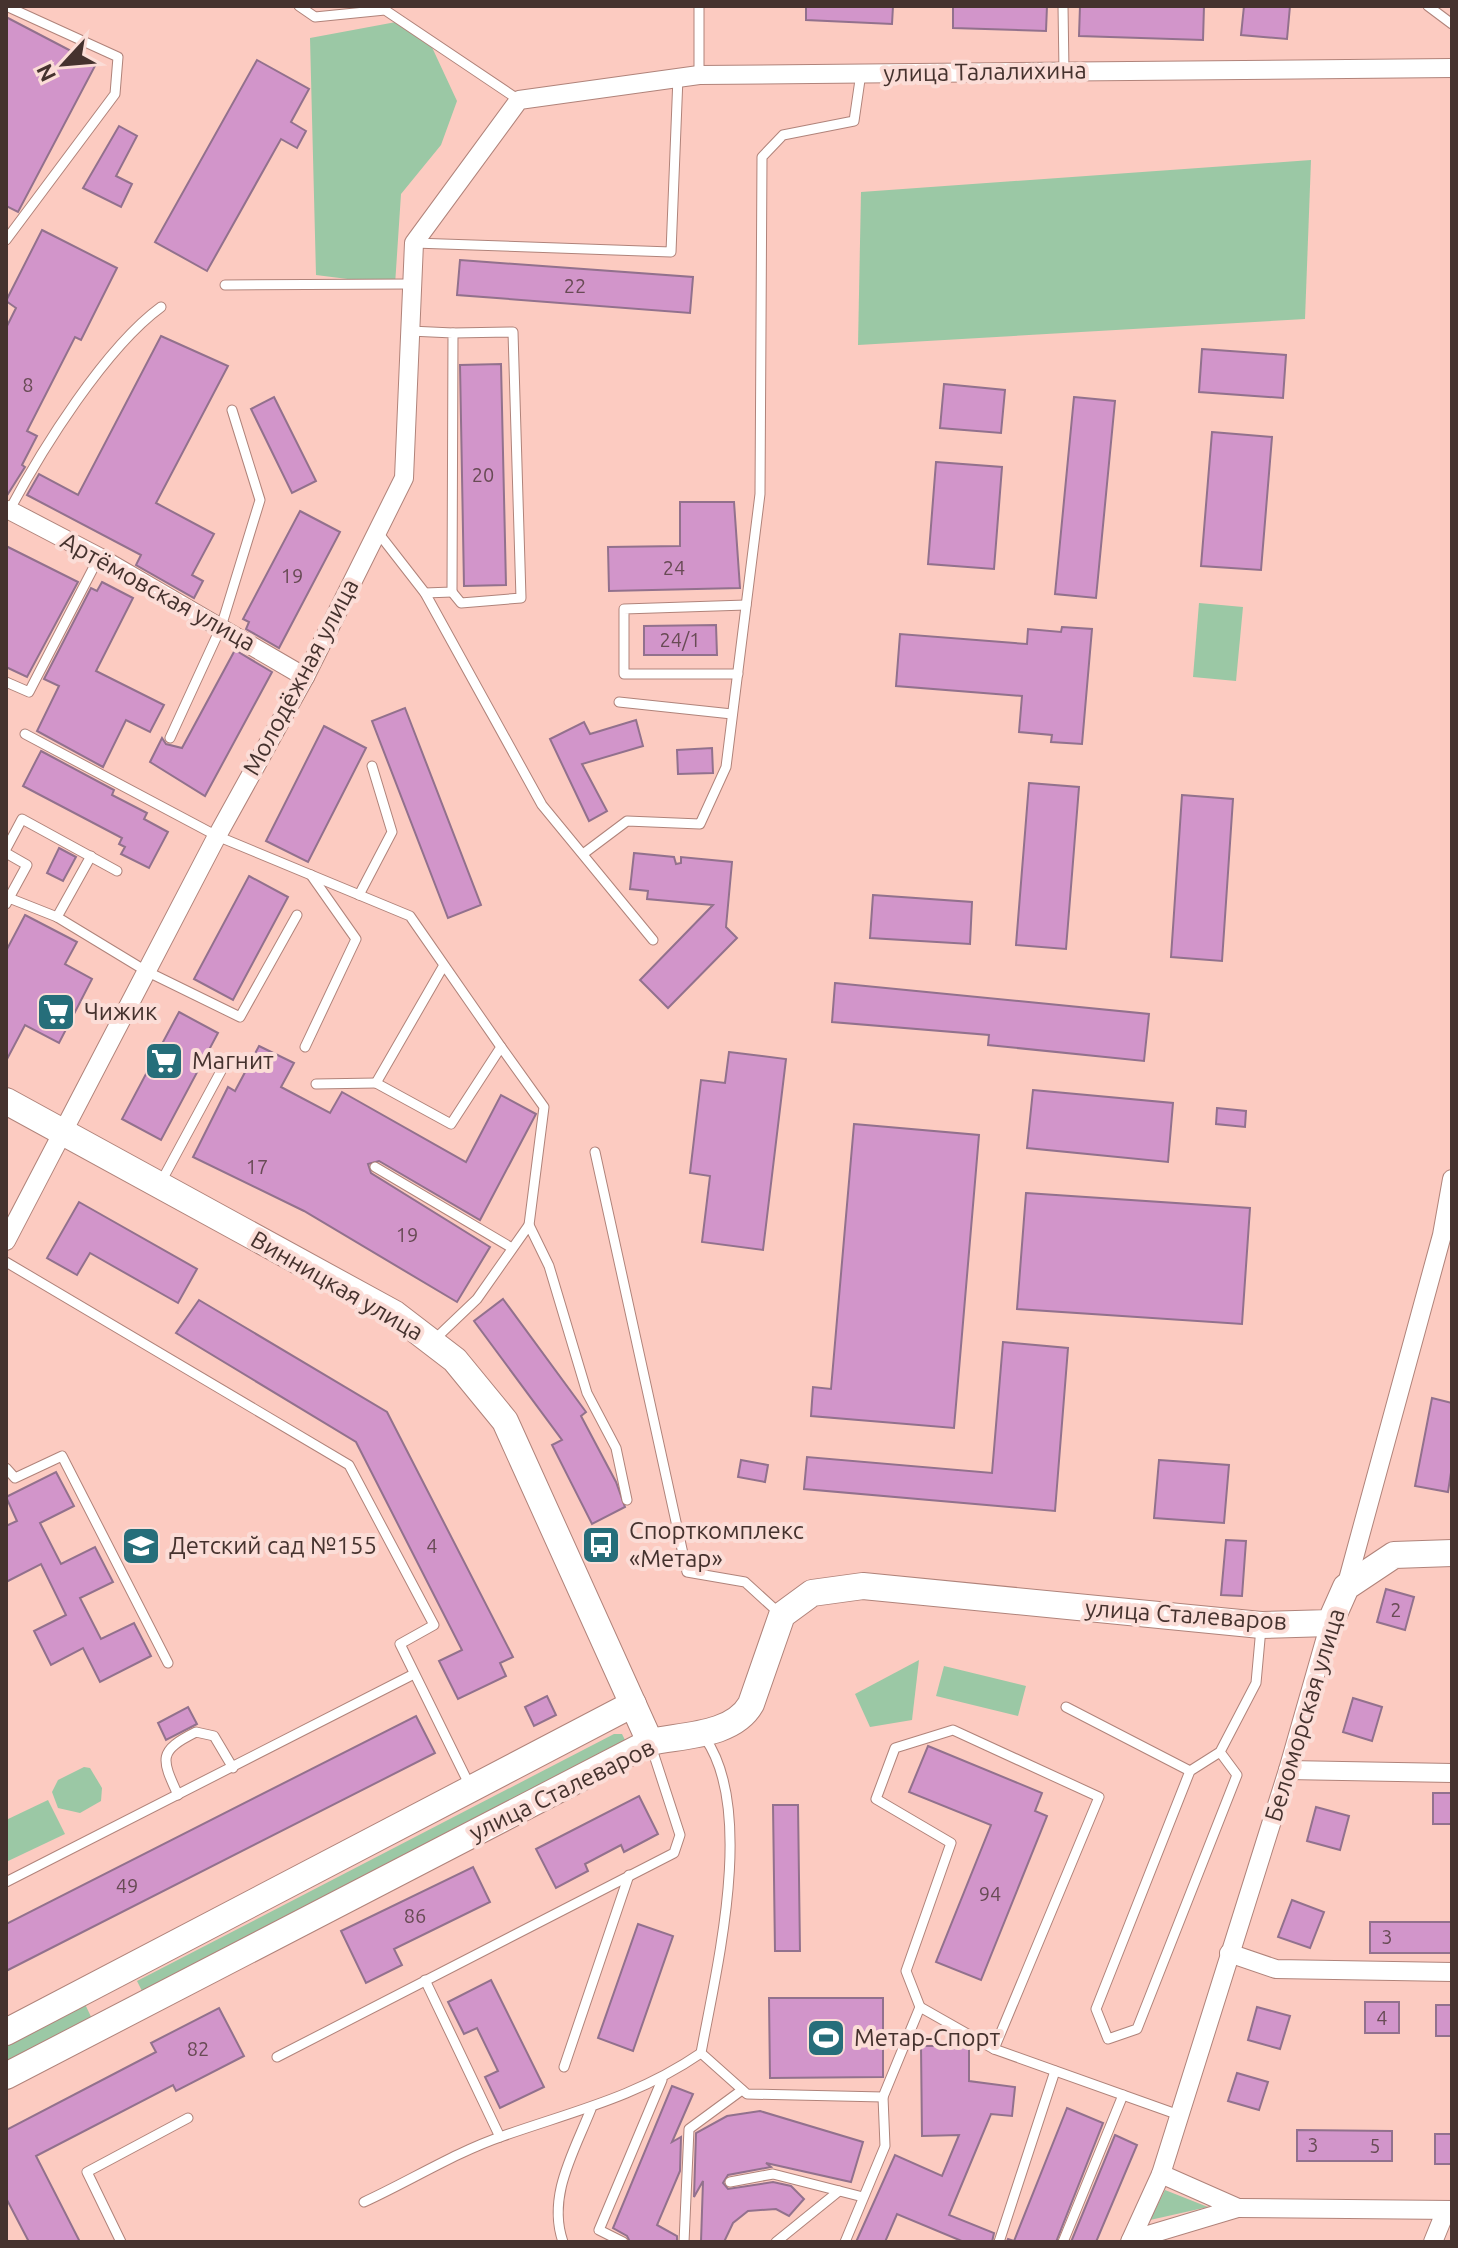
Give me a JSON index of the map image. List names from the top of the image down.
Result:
{
  "streets": {
    "street": [
      "улица Талалихина",
      "Артёмовская улица",
      "Молодёжная улица",
      "Винницкая улица",
      "улица Сталеваров",
      "Беломорская улица"
    ]
  },
  "crossings": [
    ["Артёмовская улица", "Молодёжная улица"],
    ["Молодёжная улица", "Винницкая улица"],
    ["Винницкая улица", "улица Сталеваров"],
    ["улица Сталеваров", "Беломорская улица"]
  ],
  "places": {
    "supermarket": ["Чижик", "Магнит"],
    "bus stop": ["Спорткомплекс «Метар»"],
    "school or university": ["Детский сад №155"],
    "sports": ["Метар-Спорт"]
  },
  "house_numbers": [
    "22",
    "8",
    "20",
    "24",
    "19",
    "24/1",
    "17",
    "19",
    "4",
    "2",
    "49",
    "94",
    "86",
    "3",
    "4",
    "82",
    "3",
    "5"
  ],
  "north": "bottom left"
}
